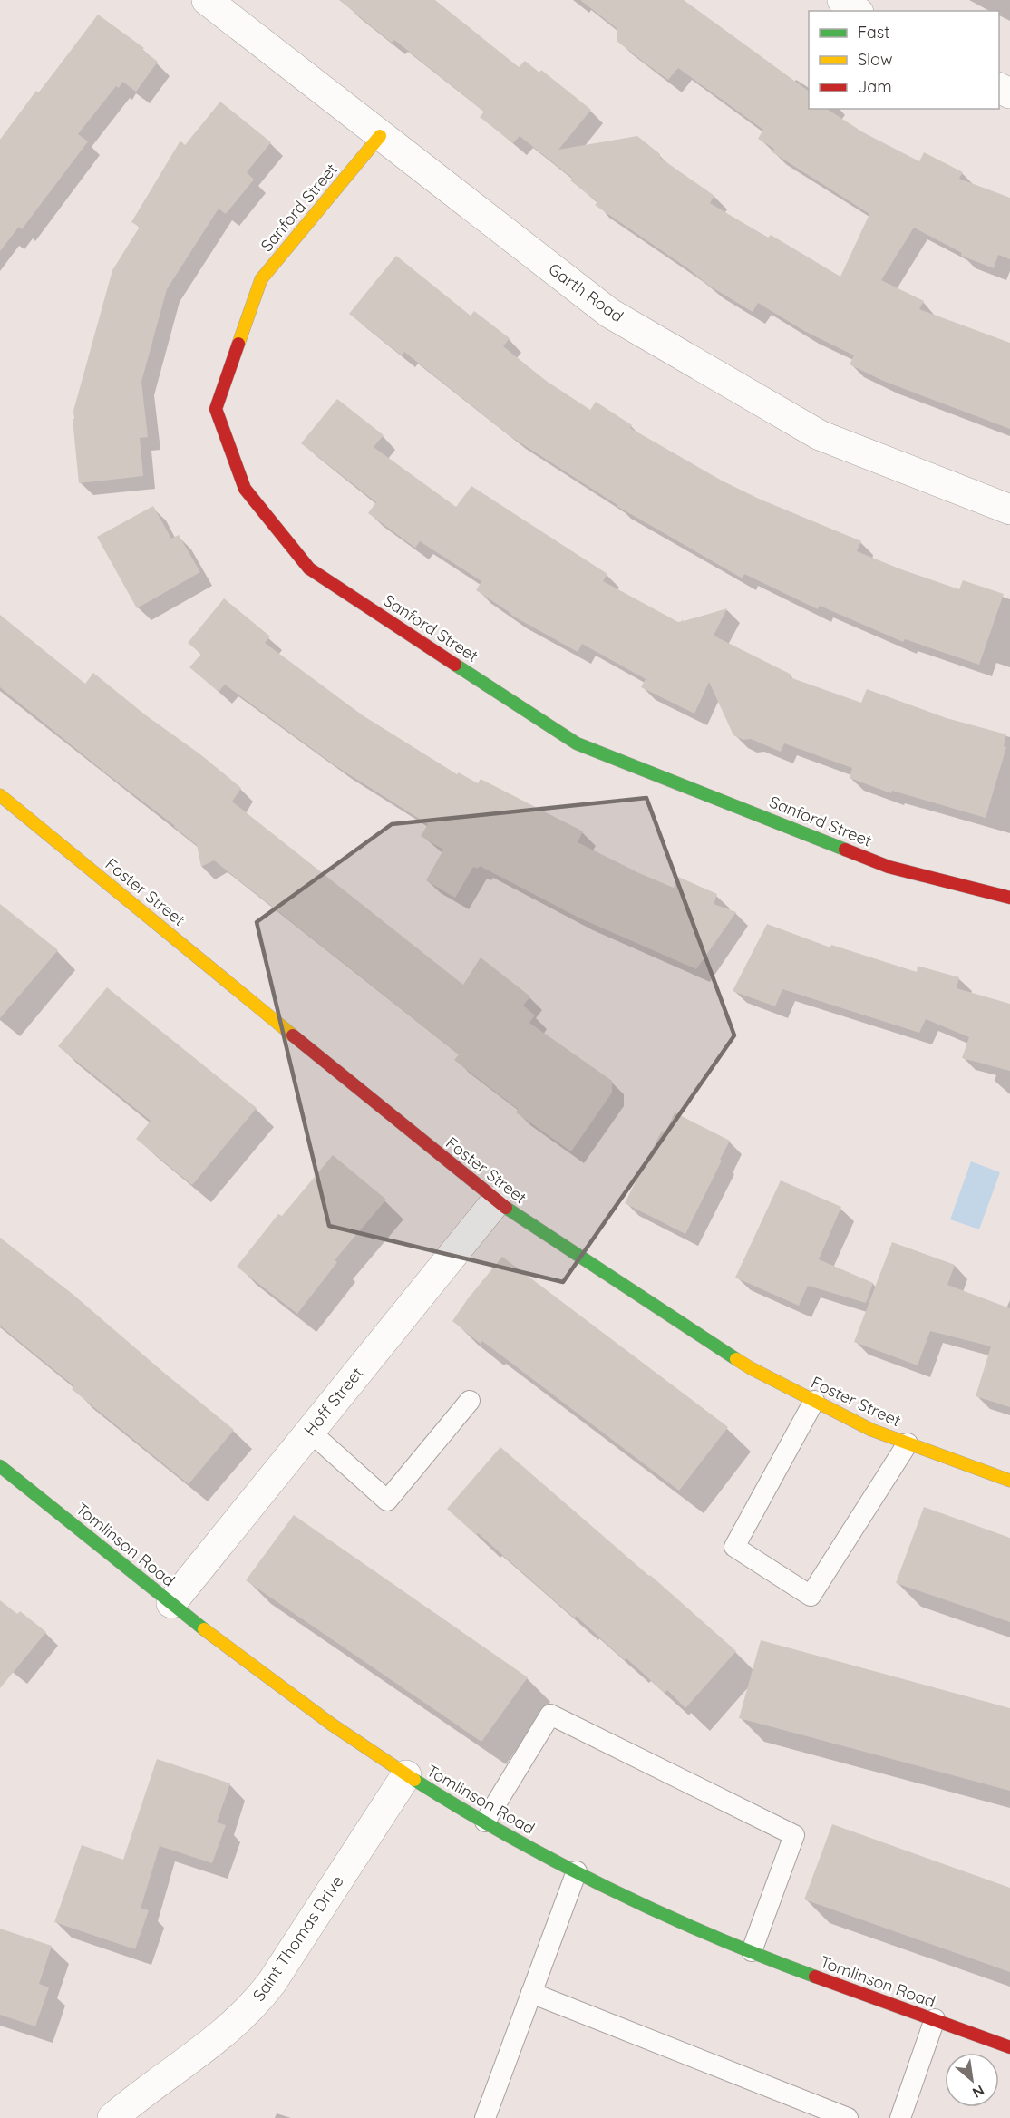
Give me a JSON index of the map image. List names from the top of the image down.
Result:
{
  "streets": {
    "street": [
      "Sanford Street",
      "Garth Road",
      "Foster Street",
      "Hoff Street",
      "Tomlinson Road",
      "Saint Thomas Drive"
    ]
  },
  "crossings": [
    ["Sanford Street", "Garth Road"],
    ["Foster Street", "Hoff Street"],
    ["Hoff Street", "Tomlinson Road"],
    ["Tomlinson Road", "Saint Thomas Drive"]
  ],
  "legend": ["Fast", "Slow", "Jam"],
  "north": "bottom right"
}
